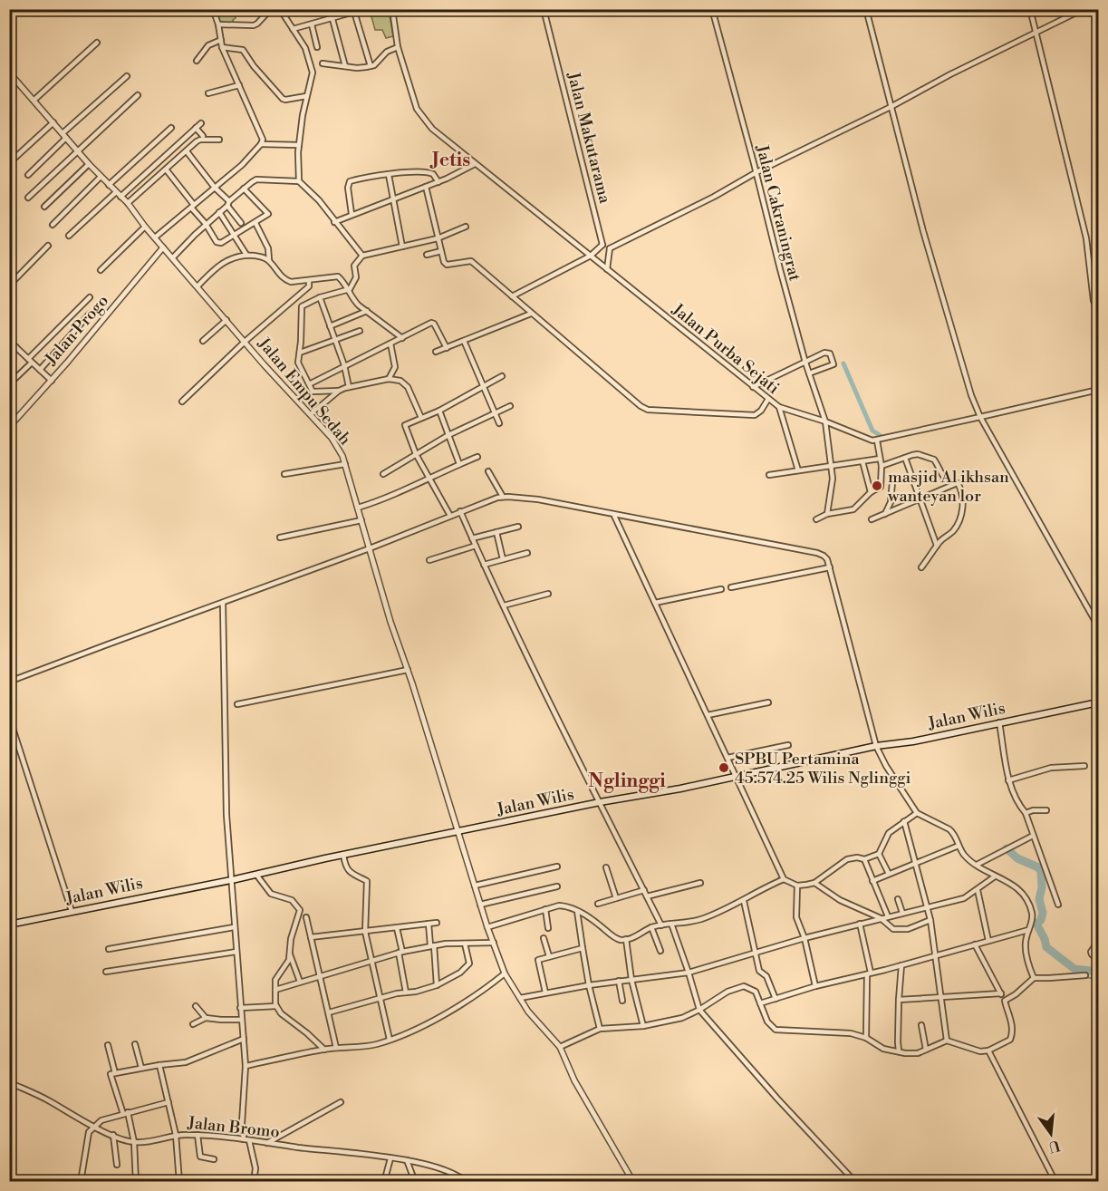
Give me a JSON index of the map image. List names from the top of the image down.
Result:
{
  "streets": {
    "main road": ["Jalan Wilis"],
    "street": [
      "Jalan Makutarama",
      "Jalan Cakraningrat",
      "Jalan Progo",
      "Jalan Purba Sejati",
      "Jalan Empu Sedah",
      "Jalan Bromo"
    ]
  },
  "crossings": [
    ["Jalan Cakraningrat", "Jalan Purba Sejati"],
    ["Jalan Progo", "Jalan Empu Sedah"],
    ["Jalan Empu Sedah", "Jalan Wilis"]
  ],
  "districts": ["Jetis", "Nglinggi"],
  "places": ["masjid Al ikhsan wanteyan lor", "SPBU Pertamina 45.574.25 Wilis Nglinggi"],
  "north": "bottom"
}
